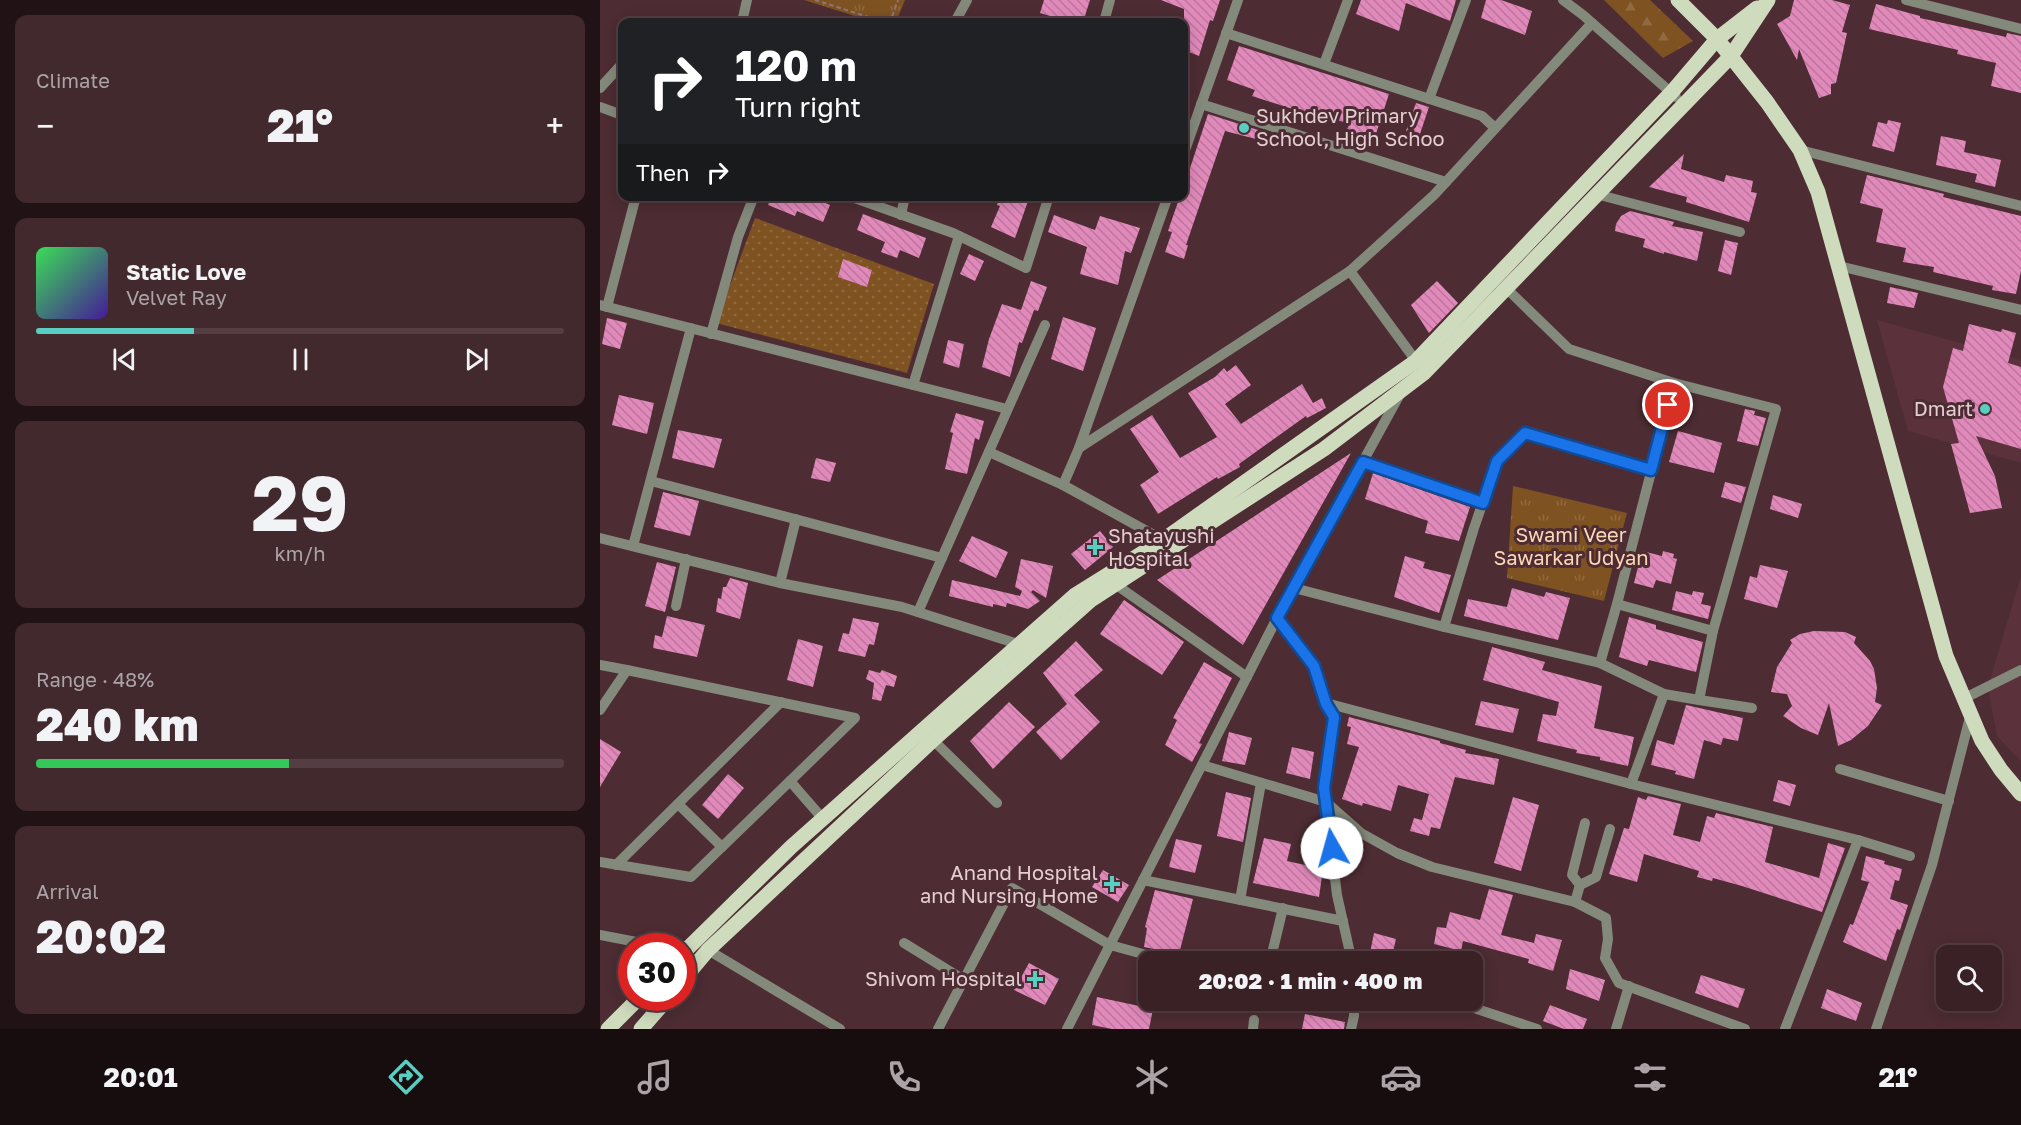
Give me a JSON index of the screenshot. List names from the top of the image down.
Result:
{
  "parks": ["Swami Veer Sawarkar Udyan"],
  "places": {
    "other": ["Sukhdev Primary School, High Schoo", "Dmart"],
    "health": ["Shatayushi Hospital", "Anand Hospital and Nursing Home", "Shivom Hospital"]
  },
  "page": {
    "tile": [
      "Climate",
      ["29", "km/h"],
      ["Range · 48%", "240 km"],
      ["Arrival", "20:02"]
    ],
    "turn": ["120 m", "Turn right"],
    "heat": ["−", "21°", "+"],
    "then": "Then",
    "song": ["Static Love", "Velvet Ray"],
    "limit": "30",
    "trip": "20:02 · 1 min · 400 m",
    "tabs": ["20:01", "21°"]
  }
}
